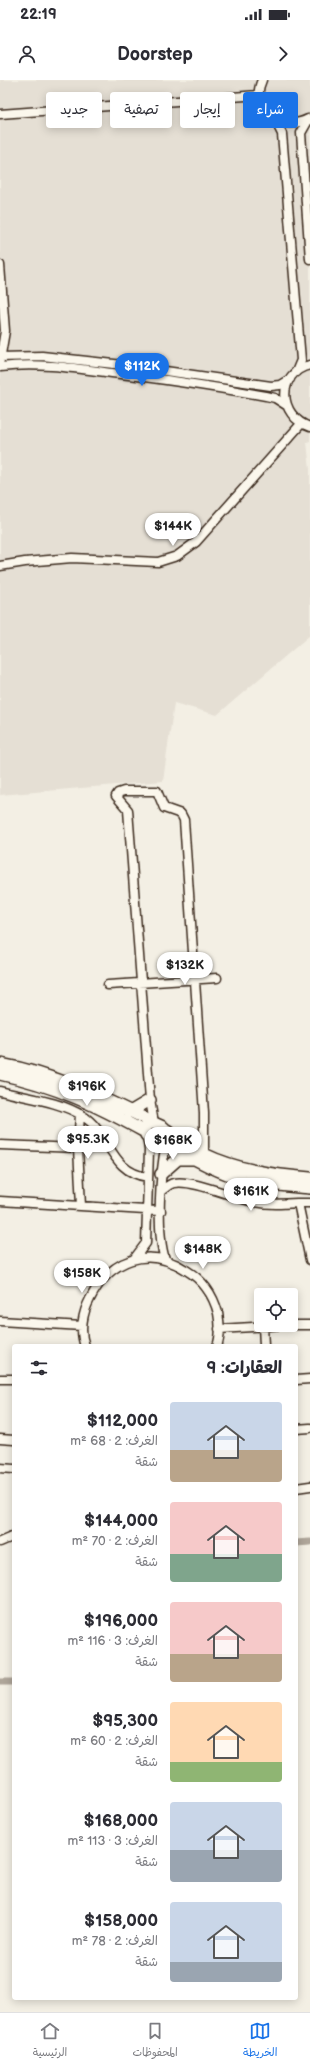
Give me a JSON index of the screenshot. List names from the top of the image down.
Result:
{
  "page": {
    "status": "22:19",
    "header": "Doorstep",
    "chip": [
      "شراء",
      "إيجار",
      "تصفية",
      "جديد"
    ],
    "price": [
      "$112K",
      "$144K",
      "$132K",
      "$196K",
      "$95.3K",
      "$168K",
      "$161K",
      "$148K",
      "$158K"
    ],
    "heading": "العقارات: 9",
    "list": [
      {
        "name": "$112,000",
        "note": "الغرف: 2 · 68 m² · شقة"
      },
      {
        "name": "$144,000",
        "note": "الغرف: 2 · 70 m² · شقة"
      },
      {
        "name": "$196,000",
        "note": "الغرف: 3 · 116 m² · شقة"
      },
      {
        "name": "$95,300",
        "note": "الغرف: 2 · 60 m² · شقة"
      },
      {
        "name": "$168,000",
        "note": "الغرف: 3 · 113 m² · شقة"
      },
      {
        "name": "$158,000",
        "note": "الغرف: 2 · 78 m² · شقة"
      }
    ],
    "tabs": ["الخريطة", "المحفوظات", "الرئيسية"]
  }
}
